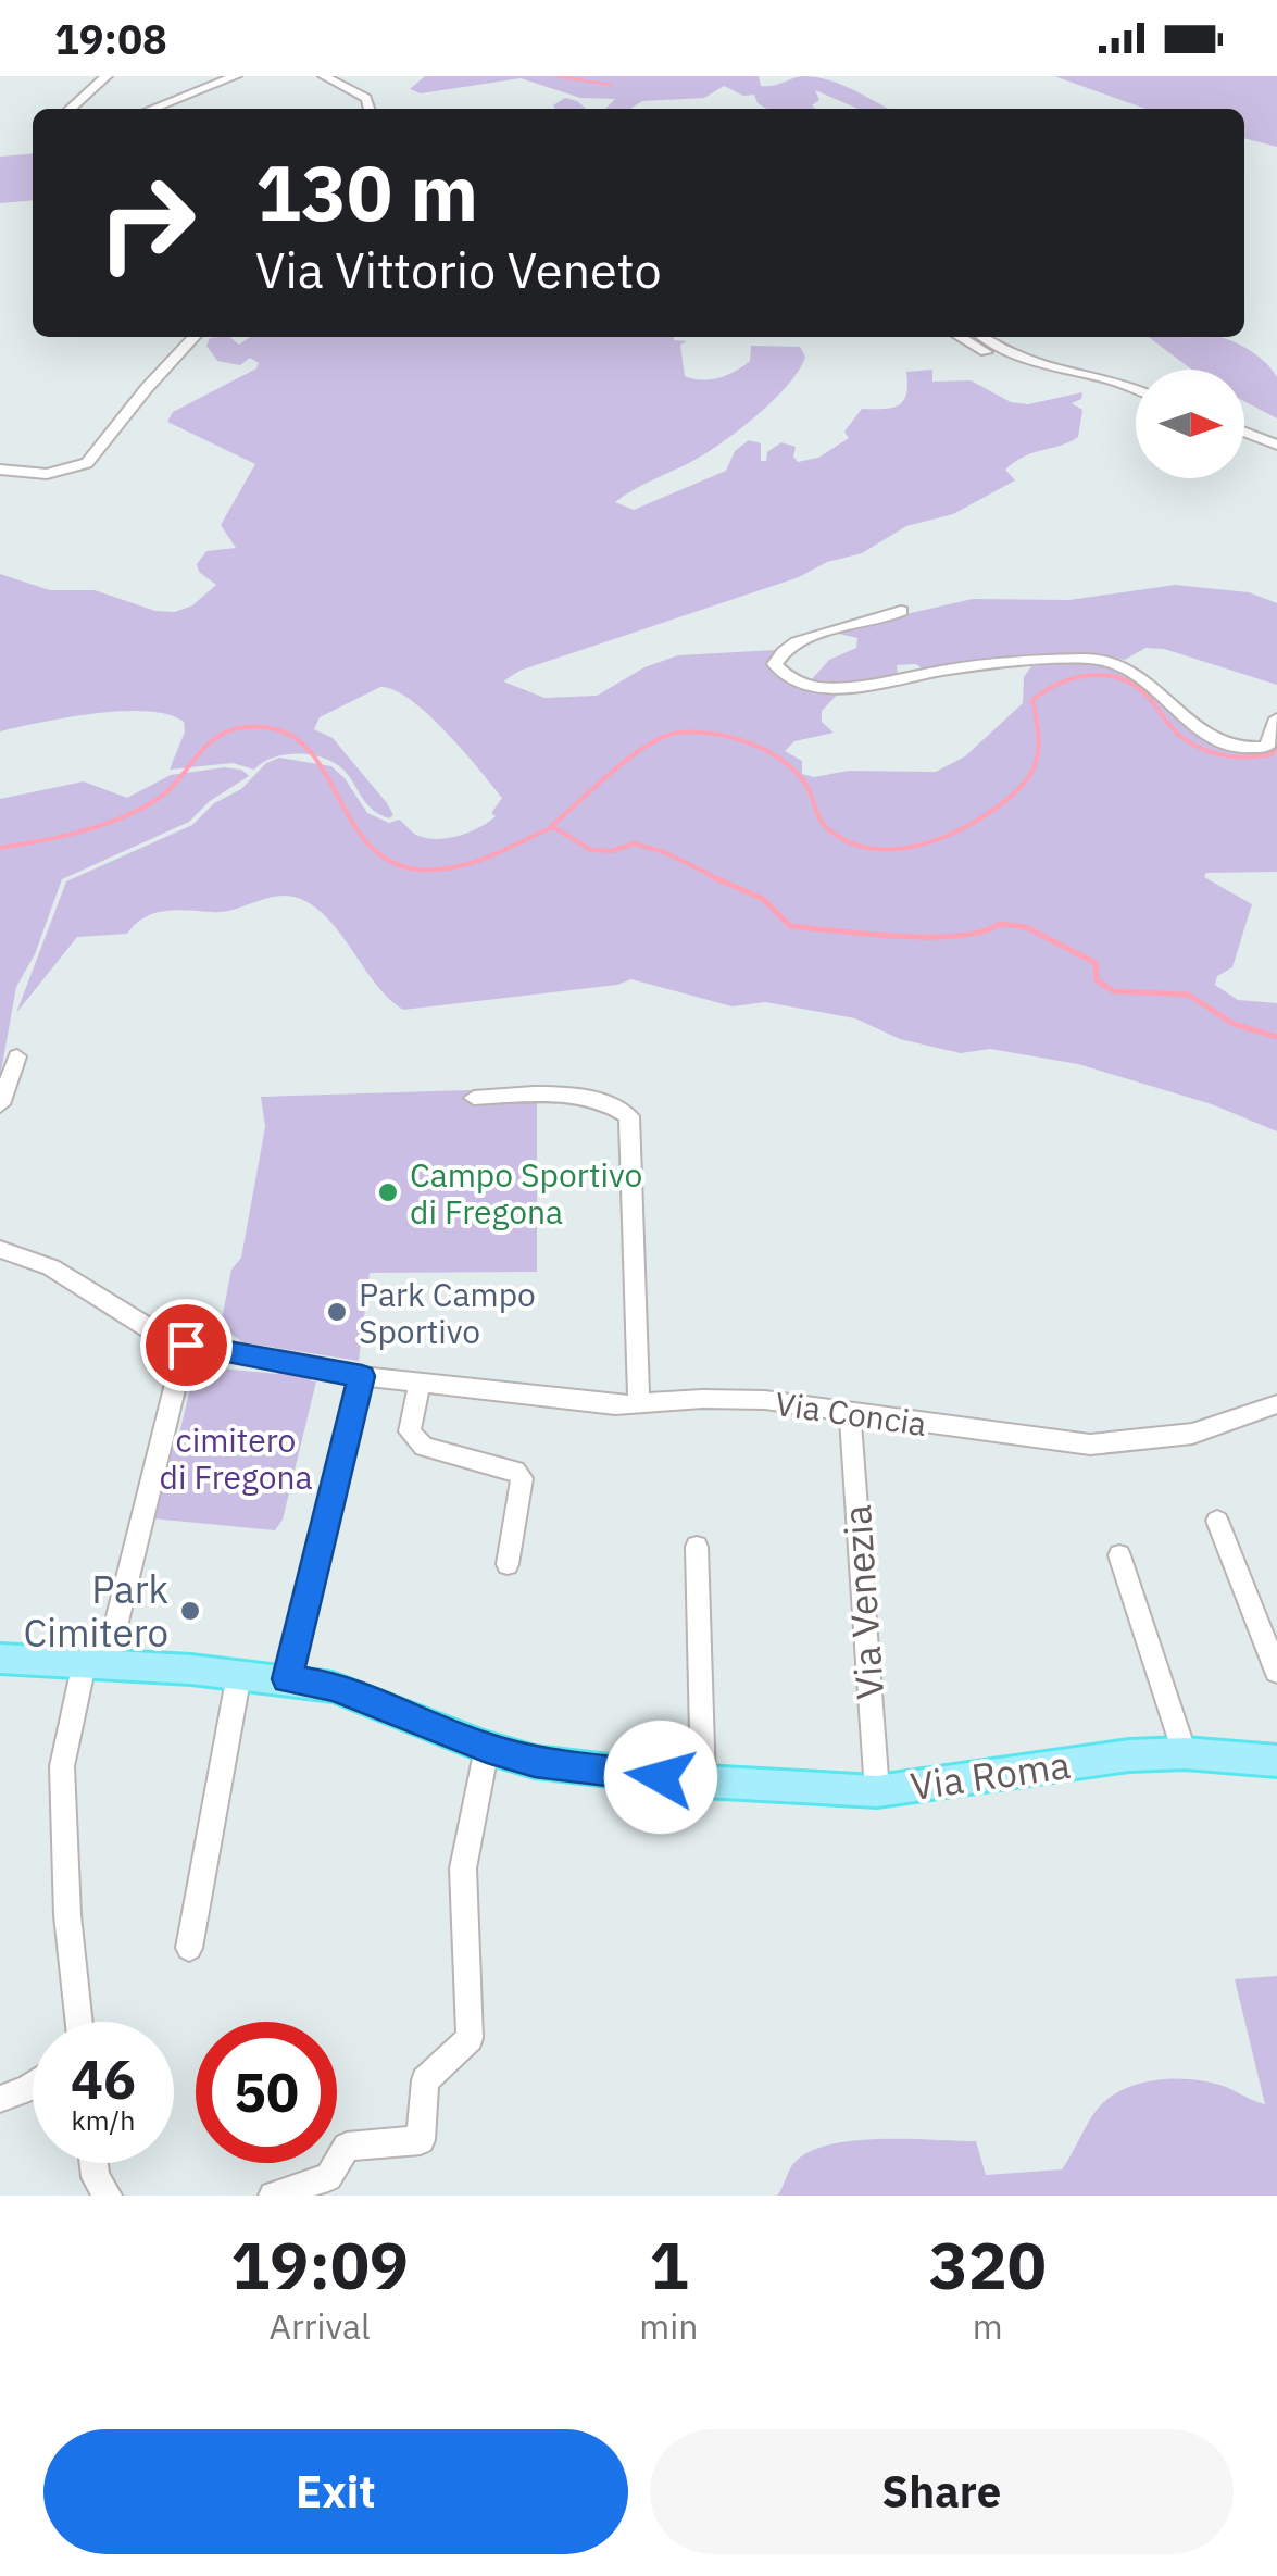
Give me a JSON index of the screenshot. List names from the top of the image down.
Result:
{
  "streets": {
    "main road": ["Via Roma"],
    "street": ["Via Concia", "Via Venezia"]
  },
  "crossings": [
    ["Via Concia", "Via Venezia"],
    ["Via Venezia", "Via Roma"]
  ],
  "parks": ["cimitero di Fregona"],
  "places": ["Campo Sportivo di Fregona", "Park Campo Sportivo", "Park Cimitero"],
  "north": "right",
  "page": {
    "status": "19:08",
    "turn": ["130 m", "Via Vittorio Veneto"],
    "speed": "46 km/h",
    "limit": "50",
    "eta": [
      "19:09",
      "Arrival",
      "1",
      "min",
      "320",
      "m"
    ],
    "buttons": ["Exit", "Share"]
  }
}
